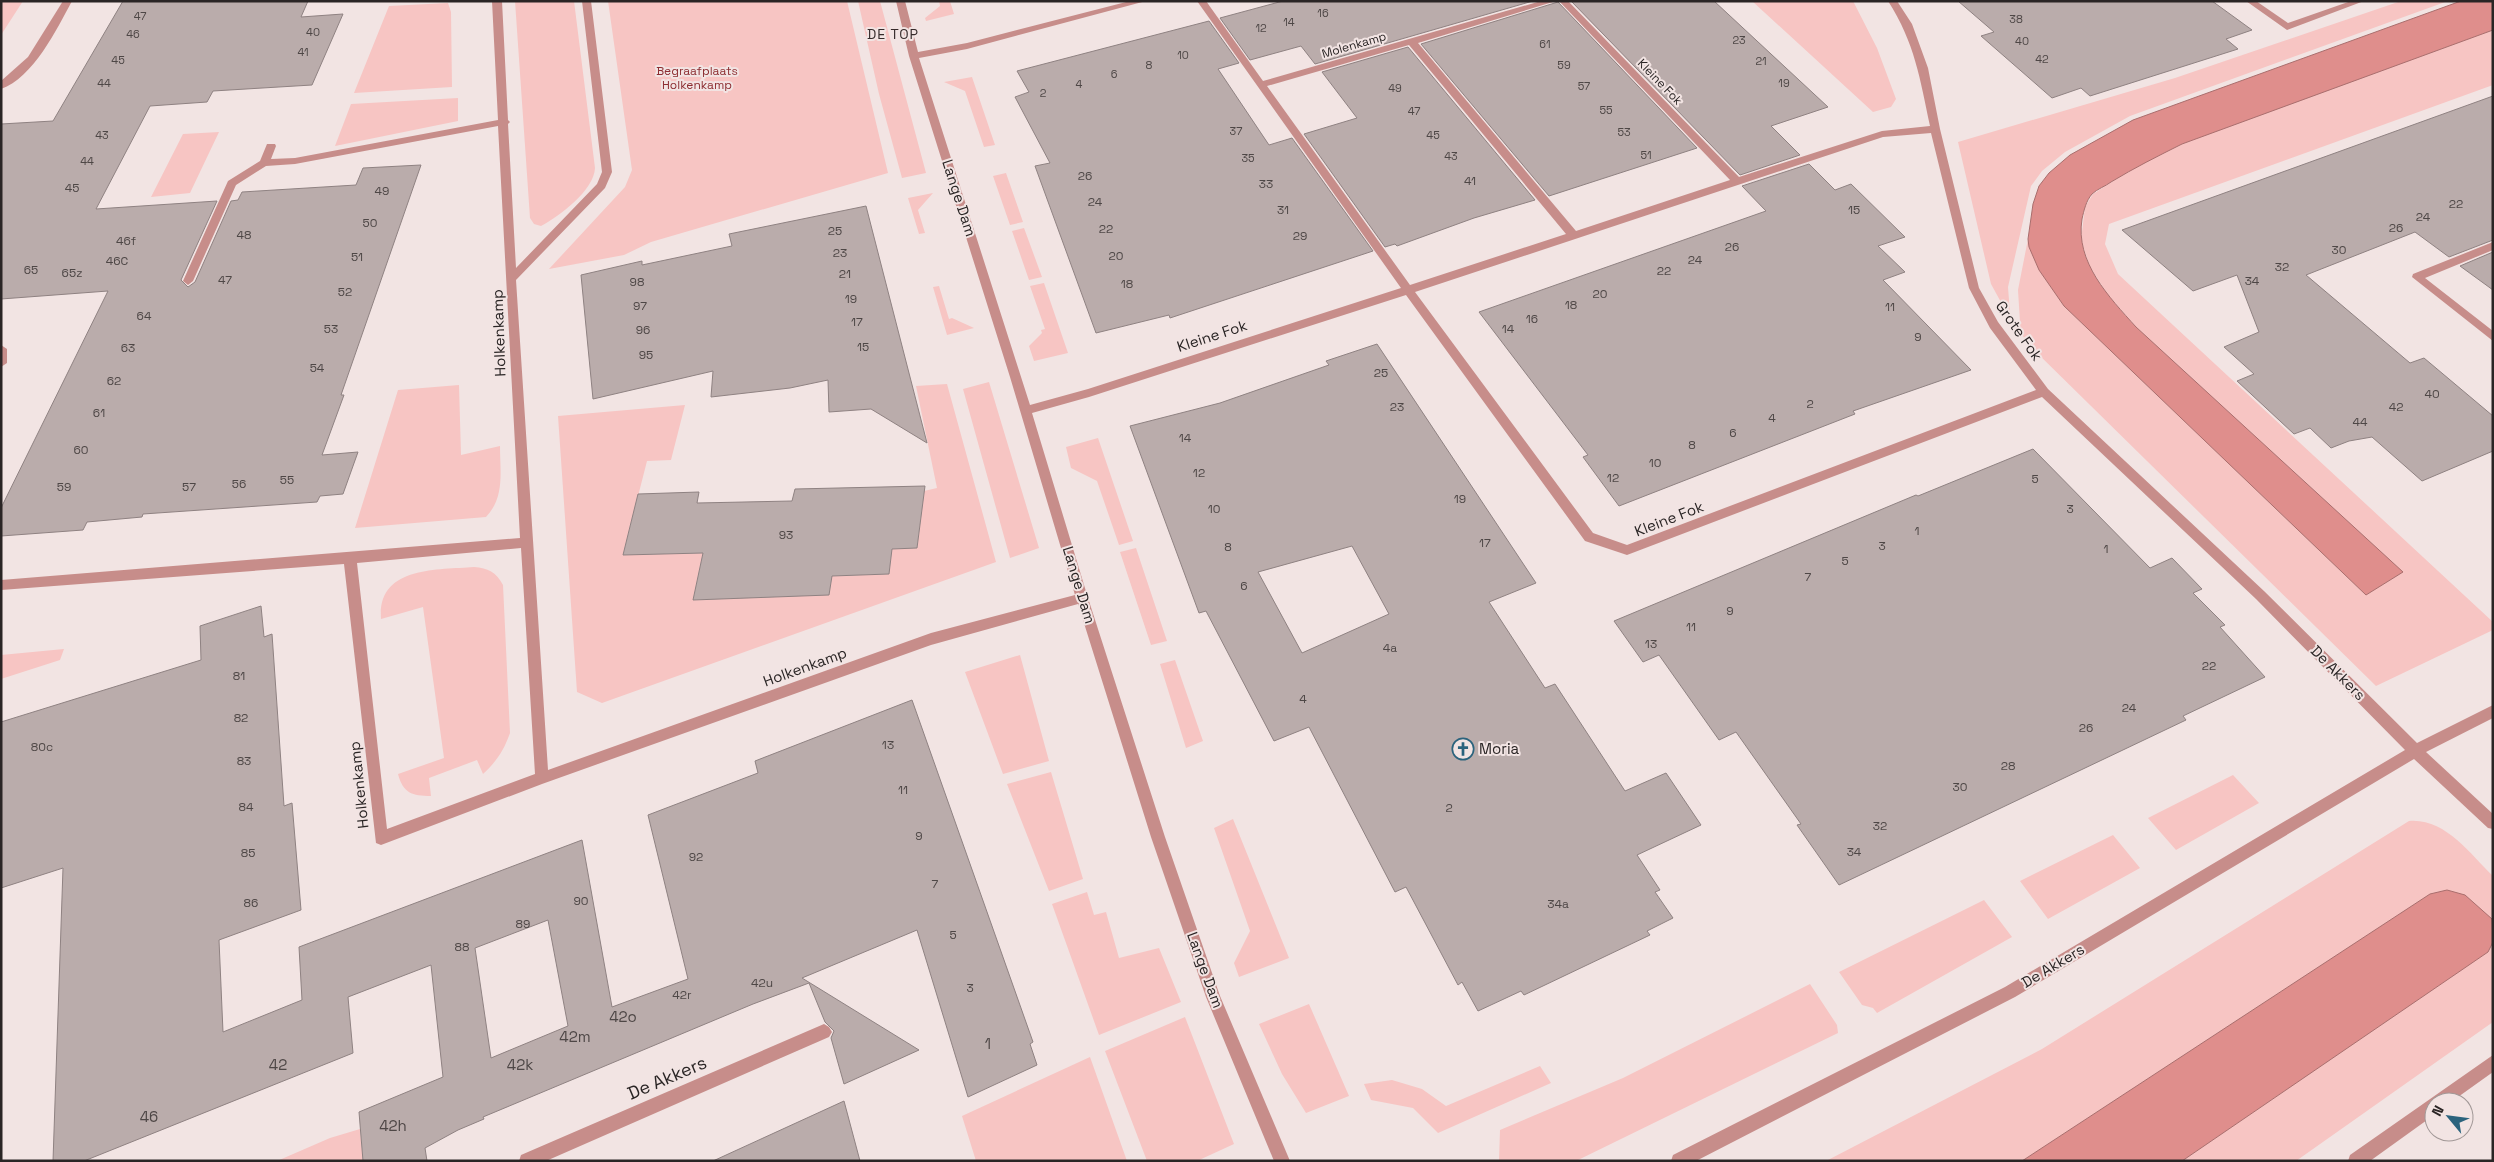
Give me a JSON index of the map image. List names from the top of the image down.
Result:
{
  "streets": {
    "street": [
      "Molenkamp",
      "Kleine Fok",
      "Lange Dam",
      "Grote Fok",
      "Holkenkamp",
      "De Akkers"
    ]
  },
  "crossings": [
    ["Molenkamp", "Kleine Fok"],
    ["Kleine Fok", "Lange Dam"],
    ["Kleine Fok", "Grote Fok"],
    ["Lange Dam", "Holkenkamp"],
    ["Grote Fok", "De Akkers"]
  ],
  "districts": ["DE TOP"],
  "parks": ["Begraafplaats Holkenkamp"],
  "places": {
    "church": ["Moria"]
  },
  "house_numbers": [
    "16",
    "47",
    "38",
    "14",
    "12",
    "40",
    "46",
    "23",
    "40",
    "61",
    "41",
    "10",
    "42",
    "45",
    "21",
    "8",
    "59",
    "6",
    "44",
    "19",
    "4",
    "57",
    "49",
    "2",
    "55",
    "47",
    "37",
    "53",
    "43",
    "45",
    "51",
    "43",
    "35",
    "44",
    "26",
    "41",
    "33",
    "45",
    "49",
    "24",
    "22",
    "31",
    "15",
    "24",
    "50",
    "26",
    "22",
    "25",
    "48",
    "29",
    "46f",
    "26",
    "30",
    "23",
    "20",
    "51",
    "24",
    "46C",
    "32",
    "65",
    "22",
    "65z",
    "21",
    "47",
    "34",
    "98",
    "18",
    "52",
    "20",
    "19",
    "18",
    "97",
    "11",
    "64",
    "16",
    "17",
    "53",
    "14",
    "96",
    "9",
    "15",
    "63",
    "95",
    "54",
    "25",
    "62",
    "40",
    "2",
    "23",
    "42",
    "61",
    "4",
    "44",
    "6",
    "14",
    "8",
    "60",
    "10",
    "12",
    "12",
    "5",
    "55",
    "56",
    "59",
    "57",
    "19",
    "10",
    "3",
    "1",
    "93",
    "17",
    "3",
    "8",
    "1",
    "5",
    "7",
    "6",
    "9",
    "11",
    "13",
    "4a",
    "22",
    "81",
    "4",
    "24",
    "82",
    "26",
    "13",
    "80c",
    "83",
    "28",
    "30",
    "11",
    "84",
    "2",
    "32",
    "9",
    "34",
    "85",
    "92",
    "7",
    "90",
    "86",
    "34a",
    "89",
    "5",
    "88",
    "42u",
    "3",
    "42r",
    "42o",
    "42m",
    "1",
    "42",
    "42k",
    "46",
    "42h"
  ],
  "north": "top left"
}
